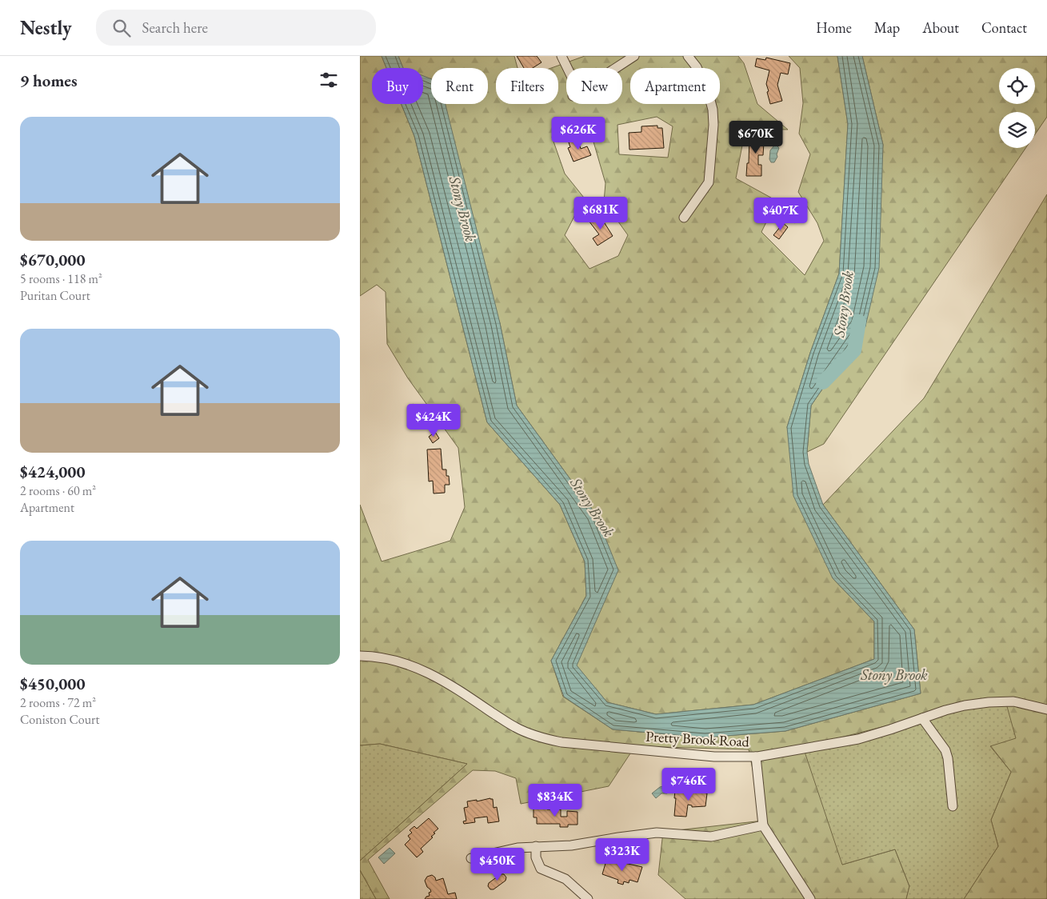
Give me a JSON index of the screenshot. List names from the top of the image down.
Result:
{
  "streets": {
    "street": ["Pretty Brook Road"]
  },
  "water": ["Stony Brook"],
  "page": {
    "header": "Nestly",
    "search": "Search here",
    "nav": [
      "Home",
      "Map",
      "About",
      "Contact"
    ],
    "heading": "9 homes",
    "chip": [
      "Buy",
      "Rent",
      "Filters",
      "New",
      "Apartment"
    ],
    "list": [
      {
        "name": "$670,000",
        "note": "5 rooms · 118 m² · Puritan Court"
      },
      {
        "name": "$424,000",
        "note": "2 rooms · 60 m² · Apartment"
      },
      {
        "name": "$450,000",
        "note": "2 rooms · 72 m² · Coniston Court"
      }
    ],
    "price": [
      "$626K",
      "$670K",
      "$681K",
      "$407K",
      "$424K",
      "$746K",
      "$834K",
      "$323K",
      "$450K"
    ]
  }
}
